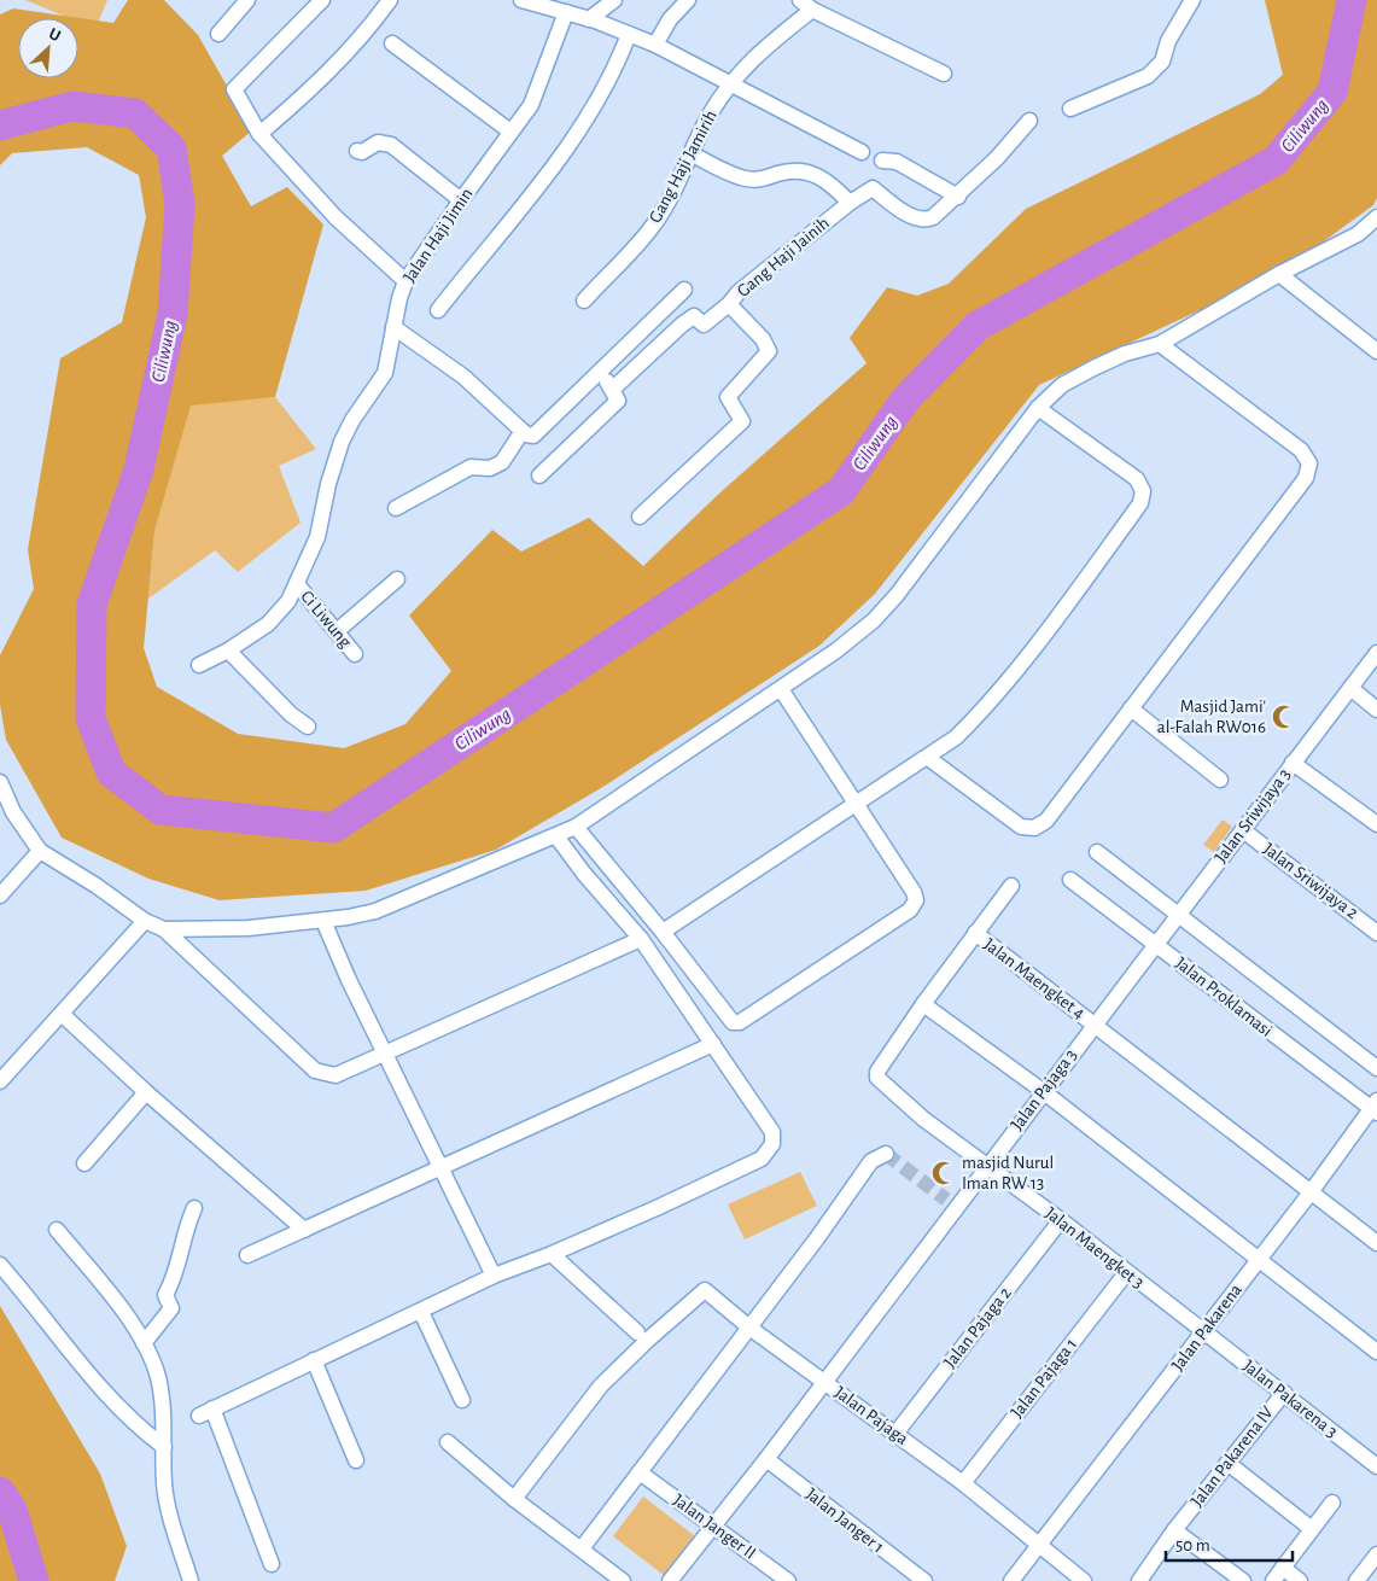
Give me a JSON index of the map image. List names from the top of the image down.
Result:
{
  "streets": {
    "street": [
      "Gang Haji Jamirih",
      "Jalan Haji Jimin",
      "Gang Haji Jainih",
      "Ci Liwung",
      "Jalan Sriwijaya 3",
      "Jalan Sriwijaya 2",
      "Jalan Maengket 4",
      "Jalan Proklamasi",
      "Jalan Pajaga 3",
      "Jalan Maengket 3",
      "Jalan Pajaga 2",
      "Jalan Pakarena",
      "Jalan Pajaga 1",
      "Jalan Pakarena 3",
      "Jalan Pajaga",
      "Jalan Pakarena IV",
      "Jalan Janger 1",
      "Jalan Janger II"
    ]
  },
  "crossings": [
    ["Jalan Haji Jimin", "Ci Liwung"],
    ["Jalan Sriwijaya 3", "Jalan Sriwijaya 2"],
    ["Jalan Sriwijaya 3", "Jalan Proklamasi"],
    ["Jalan Sriwijaya 3", "Jalan Pajaga 3"],
    ["Jalan Maengket 4", "Jalan Pajaga 3"],
    ["Jalan Maengket 4", "Jalan Pakarena"],
    ["Jalan Proklamasi", "Jalan Pajaga 3"],
    ["Jalan Proklamasi", "Jalan Pakarena"],
    ["Jalan Pajaga 3", "Jalan Maengket 3"],
    ["Jalan Pajaga 3", "Jalan Pajaga"],
    ["Jalan Pajaga 3", "Jalan Janger 1"],
    ["Jalan Pajaga 3", "Jalan Janger II"],
    ["Jalan Maengket 3", "Jalan Pajaga 2"],
    ["Jalan Maengket 3", "Jalan Pakarena"],
    ["Jalan Maengket 3", "Jalan Pajaga 1"],
    ["Jalan Maengket 3", "Jalan Pakarena 3"],
    ["Jalan Pajaga 2", "Jalan Pajaga"],
    ["Jalan Pakarena", "Jalan Pakarena 3"],
    ["Jalan Pakarena", "Jalan Pajaga"],
    ["Jalan Pajaga 1", "Jalan Pajaga"],
    ["Jalan Pakarena 3", "Jalan Pakarena IV"]
  ],
  "water": ["Ciliwung"],
  "places": {
    "mosque": ["Masjid Jami' al-Falah RW016", "masjid Nurul Iman RW 13"]
  },
  "scale_bar": "50 m",
  "north": "top right"
}
